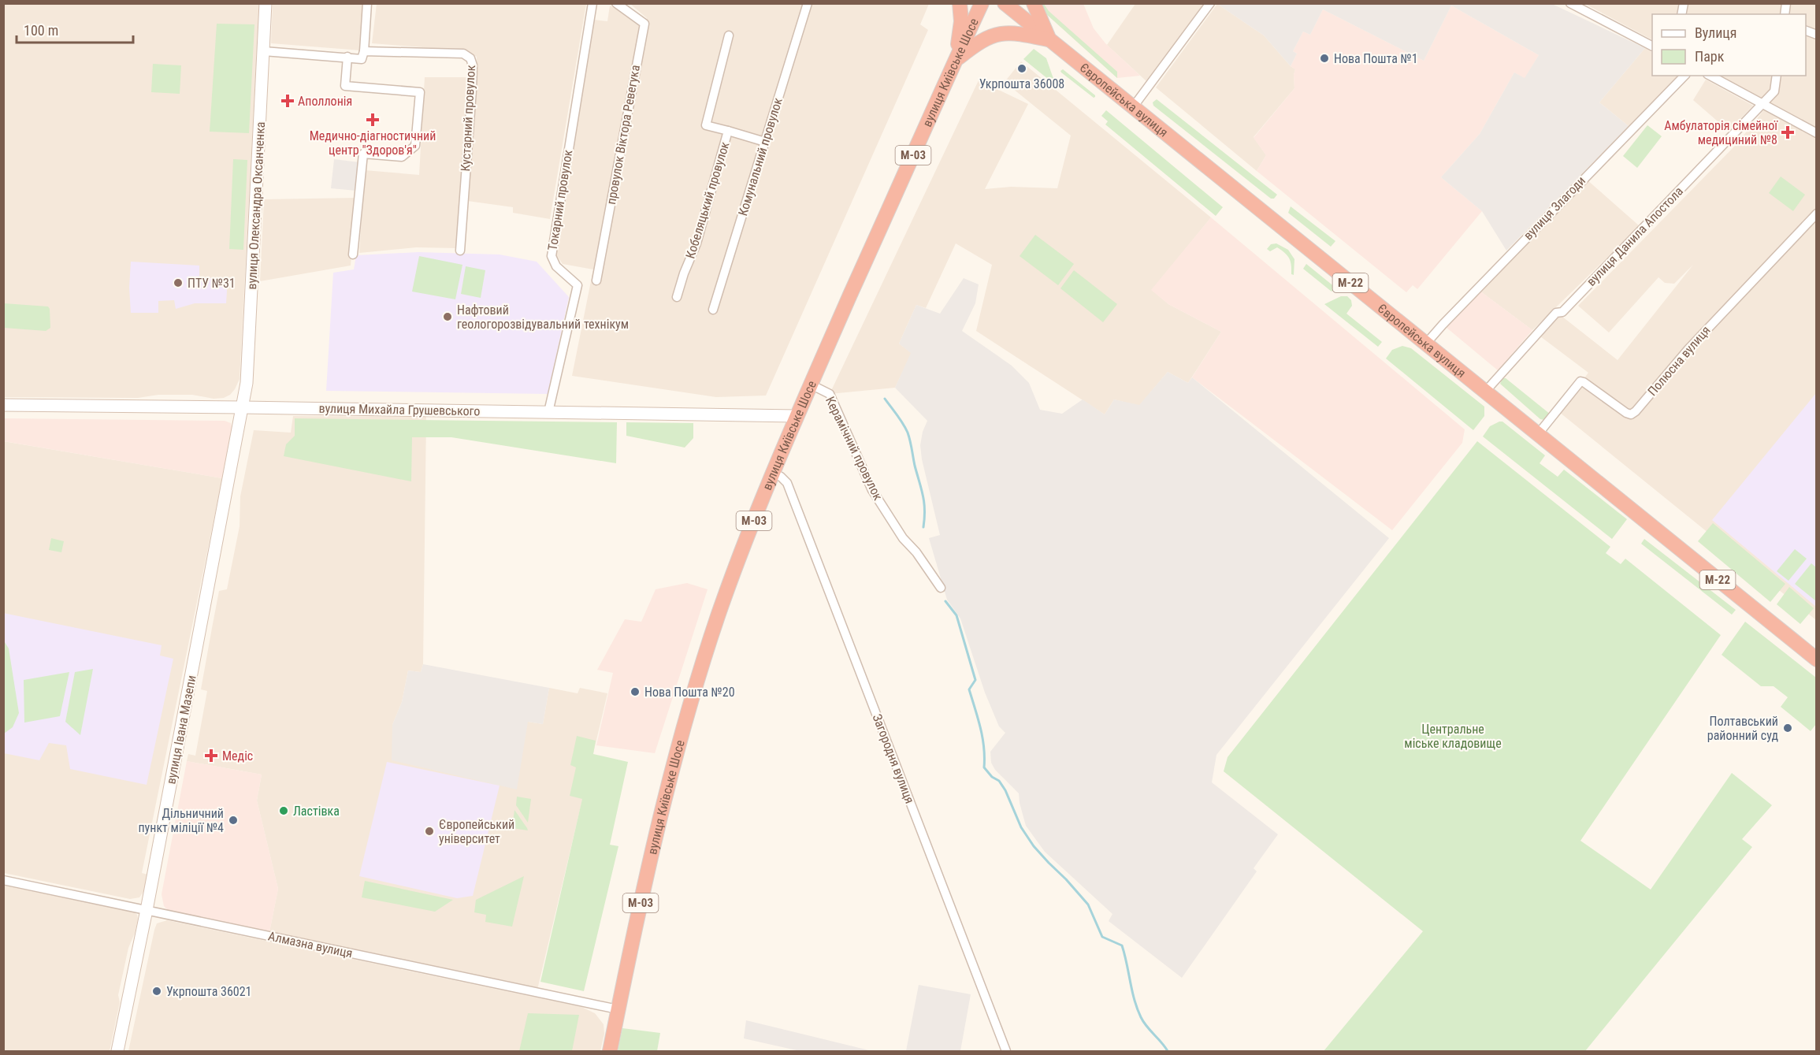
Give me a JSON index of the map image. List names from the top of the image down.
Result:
{
  "streets": {
    "highway": [
      "вулиця Київське Шосе",
      "Європейська вулиця",
      "М-03",
      "М-22"
    ],
    "main road": ["вулиця Олександра Оксанченка", "вулиця Михайла Грушевського", "вулиця Івана Мазепи"],
    "street": [
      "Кустарний провулок",
      "провулок Віктора Ревегука",
      "Комунальний провулок",
      "Токарний провулок",
      "Кобеляцький провулок",
      "вулиця Злагоди",
      "вулиця Данила Апостола",
      "Полюсна вулиця",
      "Керамічний провулок",
      "Загородня вулиця",
      "Алмазна вулиця"
    ]
  },
  "crossings": [
    ["вулиця Київське Шосе", "вулиця Михайла Грушевського"],
    ["вулиця Київське Шосе", "Керамічний провулок"],
    ["вулиця Київське Шосе", "Загородня вулиця"],
    ["вулиця Київське Шосе", "Алмазна вулиця"],
    ["Європейська вулиця", "вулиця Злагоди"],
    ["Європейська вулиця", "вулиця Данила Апостола"],
    ["Європейська вулиця", "Полюсна вулиця"],
    ["Кустарний провулок", "вулиця Олександра Оксанченка"],
    ["Токарний провулок", "вулиця Михайла Грушевського"],
    ["вулиця Олександра Оксанченка", "вулиця Михайла Грушевського"],
    ["вулиця Олександра Оксанченка", "вулиця Івана Мазепи"],
    ["вулиця Михайла Грушевського", "вулиця Івана Мазепи"],
    ["вулиця Івана Мазепи", "Алмазна вулиця"]
  ],
  "parks": ["Центральне міське кладовище"],
  "places": {
    "other": [
      "Нова Пошта №1",
      "Укрпошта 36008",
      "ПТУ №31",
      "Нафтовий геологорозвідувальний технікум",
      "Нова Пошта №20",
      "Полтавський районний суд",
      "Ластівка",
      "Дільничний пункт міліції №4",
      "Європейський університет",
      "Укрпошта 36021"
    ],
    "health": [
      "Аполлонія",
      "Медично-діагностичний центр \"Здоров'я\"",
      "Амбулаторія сімейної медициний №8",
      "Медіс"
    ]
  },
  "legend": ["Вулиця", "Парк"],
  "scale_bar": "100 m"
}
